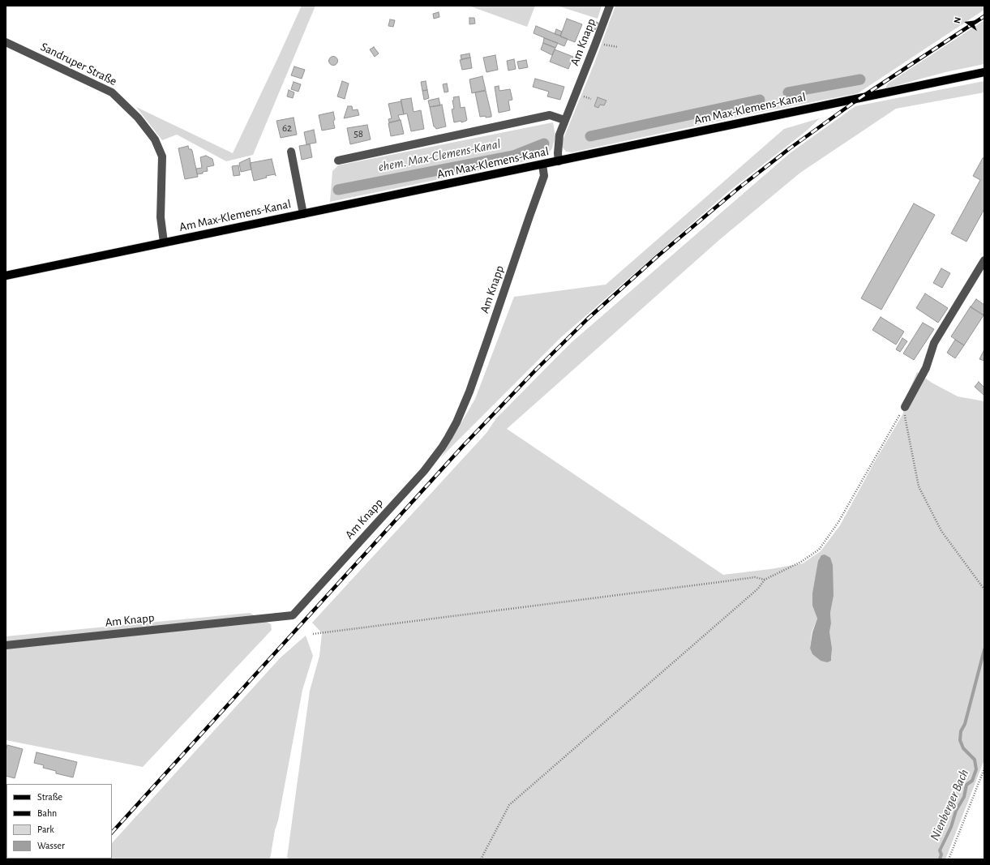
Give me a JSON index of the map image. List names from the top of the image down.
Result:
{
  "streets": {
    "main road": ["Am Max-Klemens-Kanal"],
    "street": ["Am Knapp", "Sandruper Straße"]
  },
  "crossings": [
    ["Am Knapp", "Am Max-Klemens-Kanal"],
    ["Sandruper Straße", "Am Max-Klemens-Kanal"]
  ],
  "water": ["ehem. Max-Clemens-Kanal", "Nienberger Bach"],
  "house_numbers": ["62", "58"],
  "legend": [
    "Straße",
    "Bahn",
    "Park",
    "Wasser"
  ],
  "north": "left"
}
